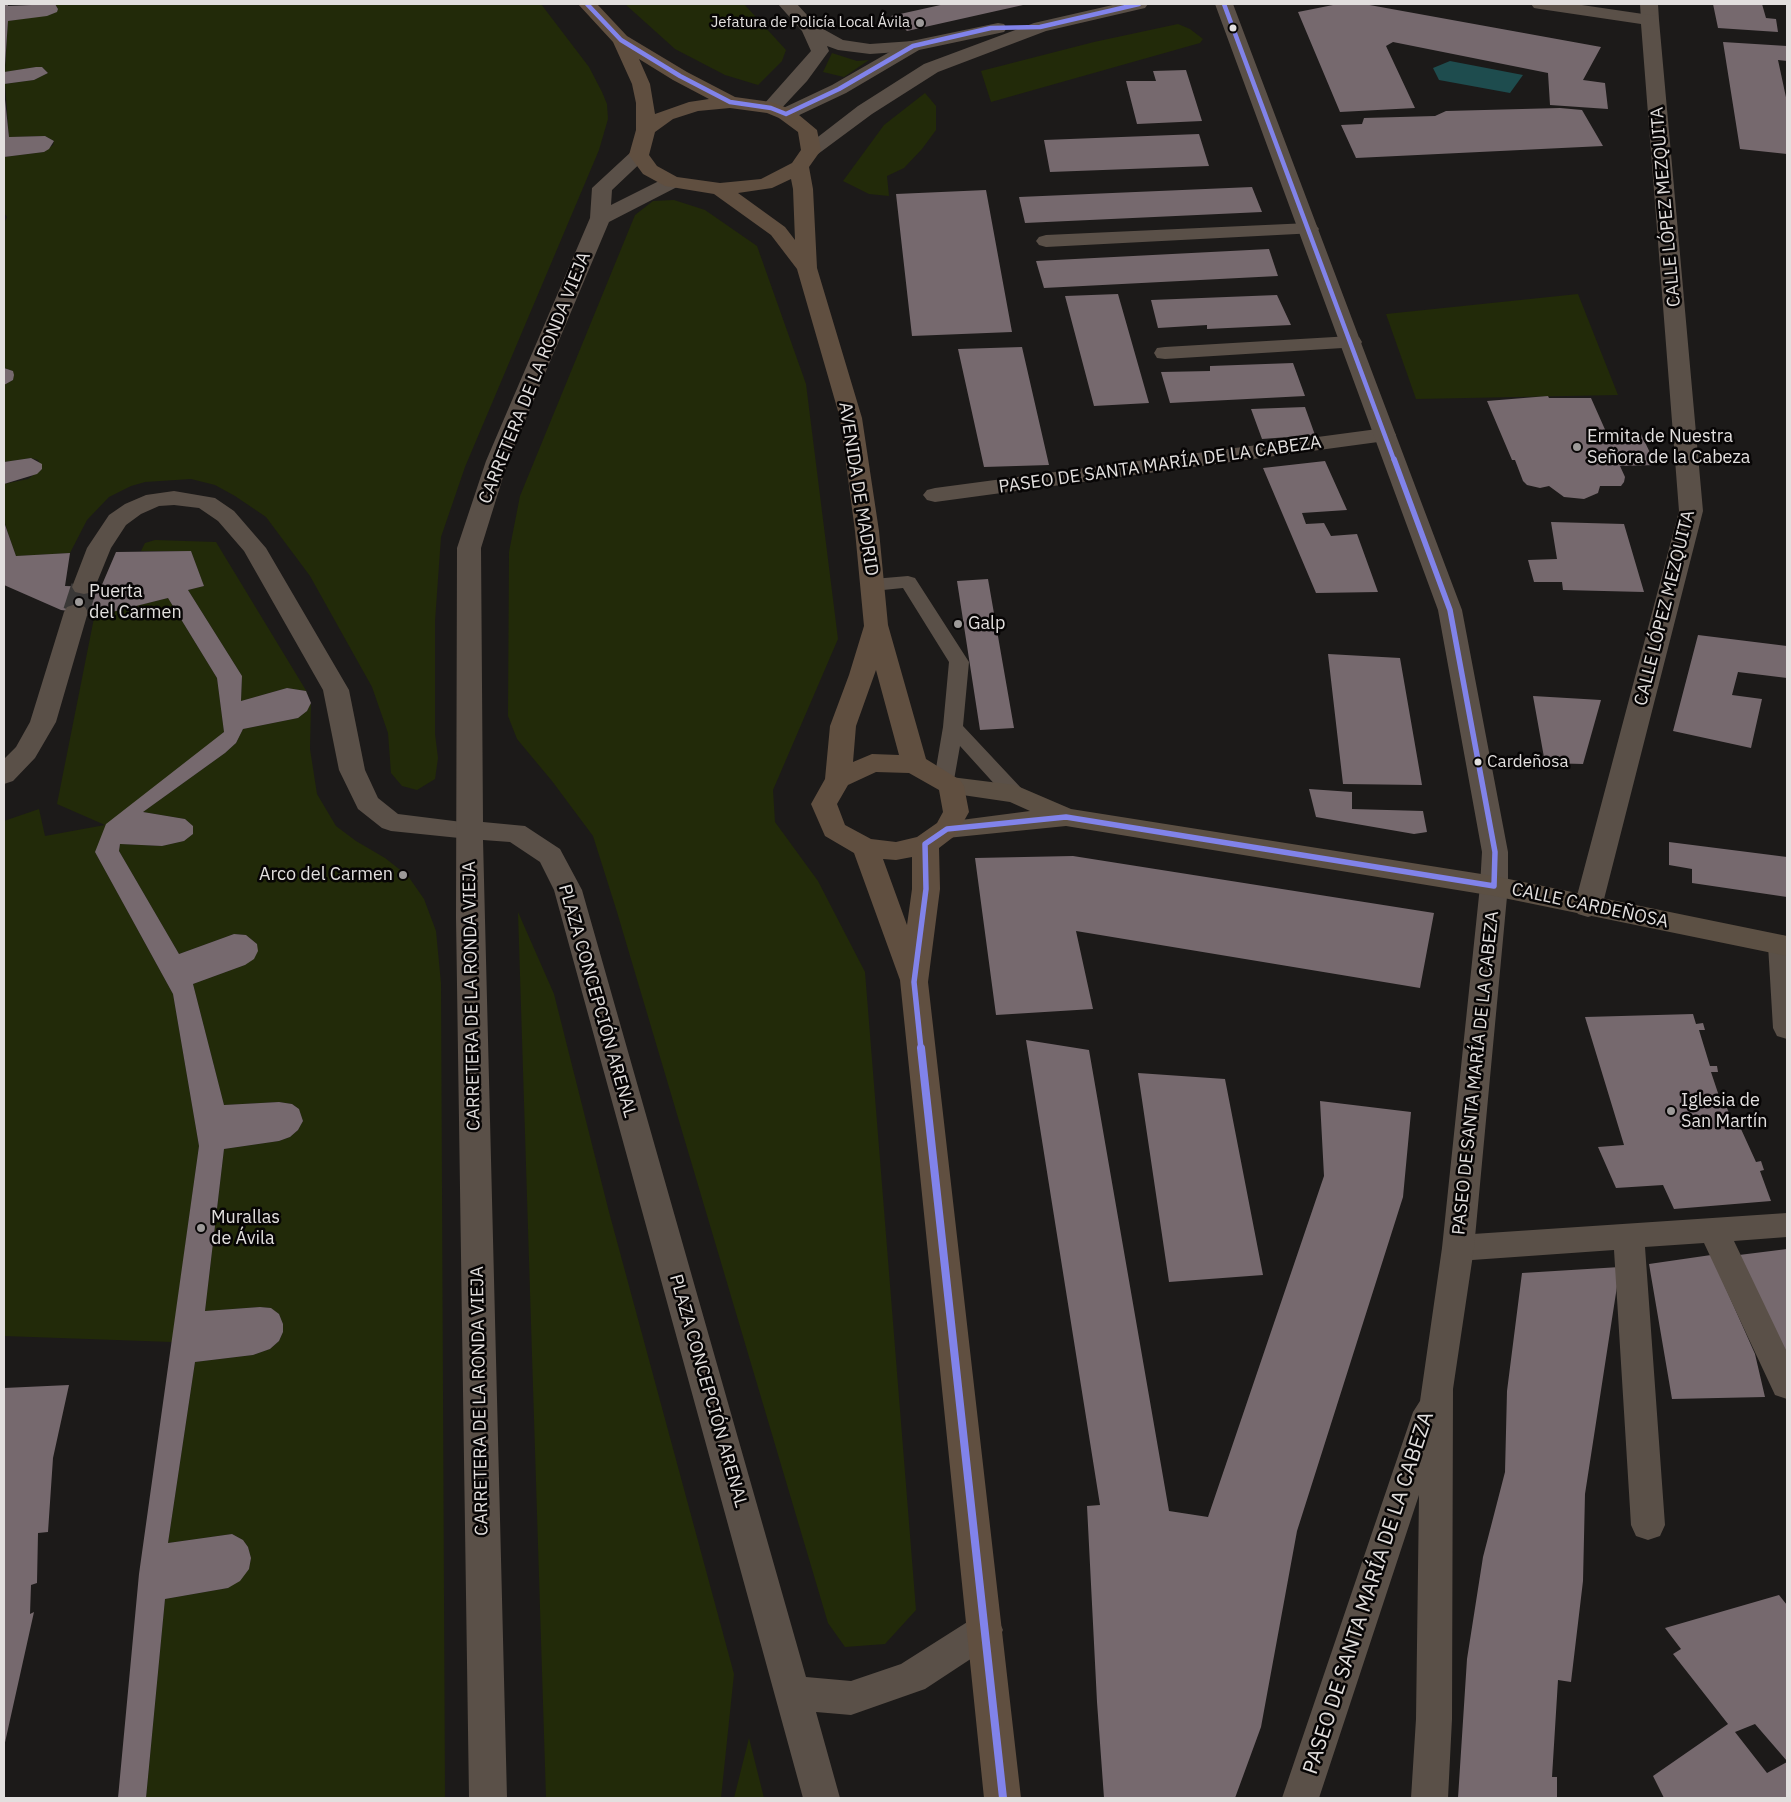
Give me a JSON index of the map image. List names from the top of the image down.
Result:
{
  "streets": {
    "highway": ["AVENIDA DE MADRID"],
    "main road": ["CALLE CARDEÑOSA"],
    "street": [
      "CALLE LÓPEZ MEZQUITA",
      "CARRETERA DE LA RONDA VIEJA",
      "PASEO DE SANTA MARÍA DE LA CABEZA",
      "PLAZA CONCEPCIÓN ARENAL"
    ]
  },
  "crossings": [
    ["CALLE LÓPEZ MEZQUITA", "CALLE CARDEÑOSA"],
    ["CARRETERA DE LA RONDA VIEJA", "PLAZA CONCEPCIÓN ARENAL"],
    ["PASEO DE SANTA MARÍA DE LA CABEZA", "CALLE CARDEÑOSA"],
    ["AVENIDA DE MADRID", "CALLE CARDEÑOSA"]
  ],
  "places": [
    "Jefatura de Policía Local Ávila",
    "Ermita de Nuestra Señora de la Cabeza",
    "Puerta del Carmen",
    "Galp",
    "Cardeñosa",
    "Arco del Carmen",
    "Iglesia de San Martín",
    "Murallas de Ávila"
  ]
}
